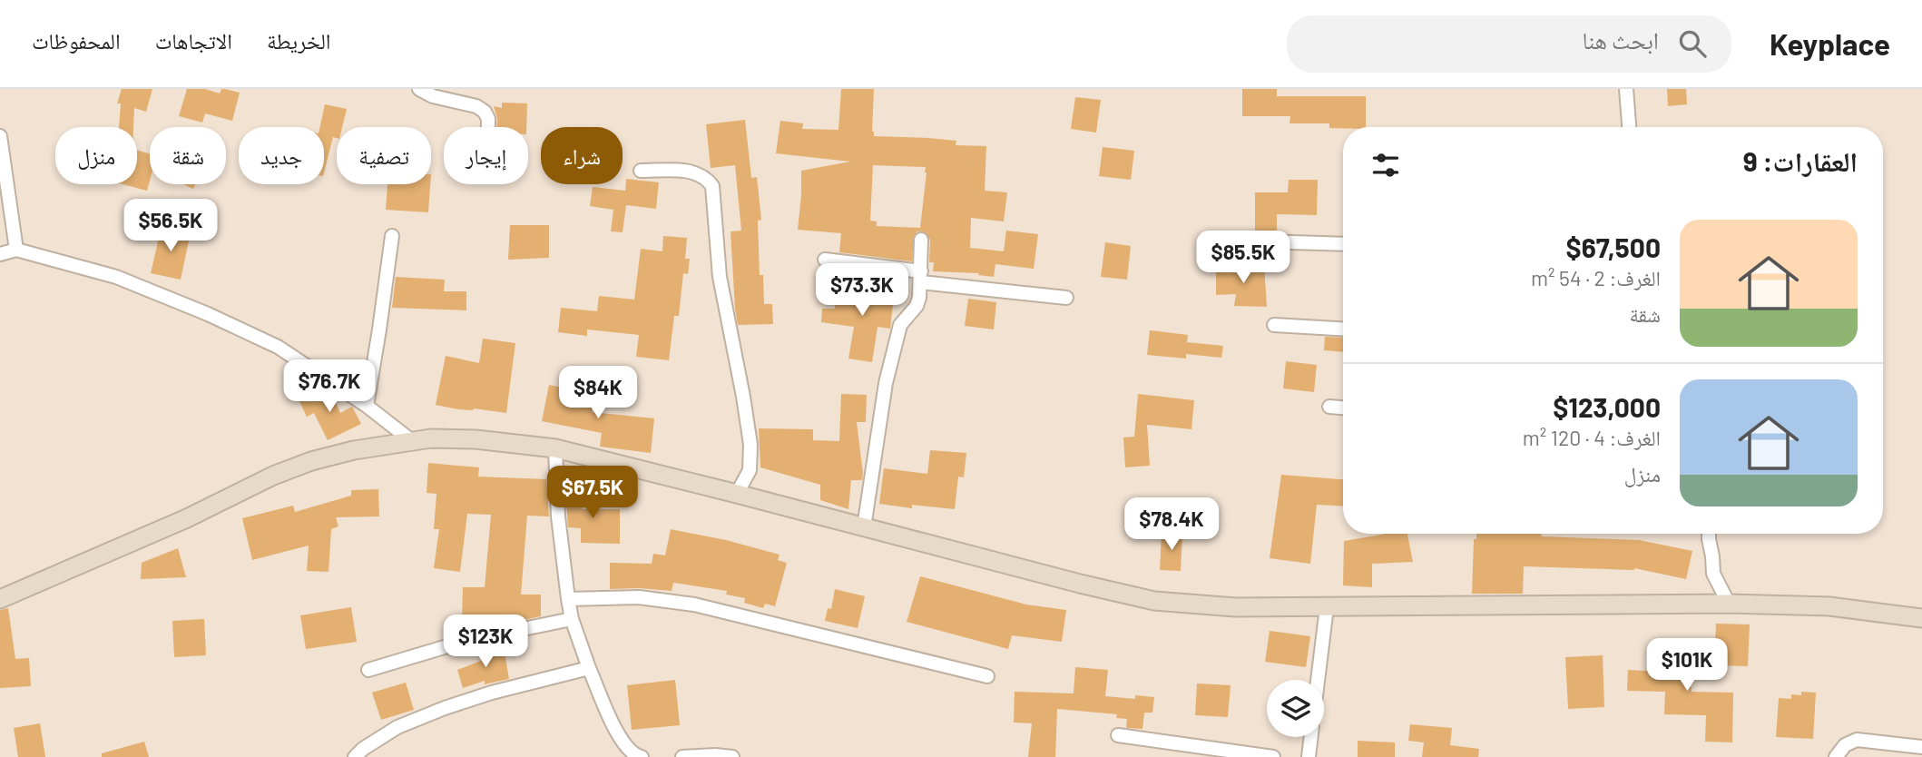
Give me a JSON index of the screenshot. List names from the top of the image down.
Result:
{
  "page": {
    "header": "Keyplace",
    "search": "ابحث هنا",
    "nav": ["الخريطة", "الاتجاهات", "المحفوظات"],
    "chip": [
      "شراء",
      "إيجار",
      "تصفية",
      "جديد",
      "شقة",
      "منزل"
    ],
    "heading": "العقارات: 9",
    "price": [
      "$56.5K",
      "$85.5K",
      "$73.3K",
      "$76.7K",
      "$84K",
      "$67.5K",
      "$78.4K",
      "$123K",
      "$101K"
    ],
    "list": [
      {
        "name": "$67,500",
        "note": "الغرف: 2 · 54 m² · شقة"
      },
      {
        "name": "$123,000",
        "note": "الغرف: 4 · 120 m² · منزل"
      }
    ]
  }
}
